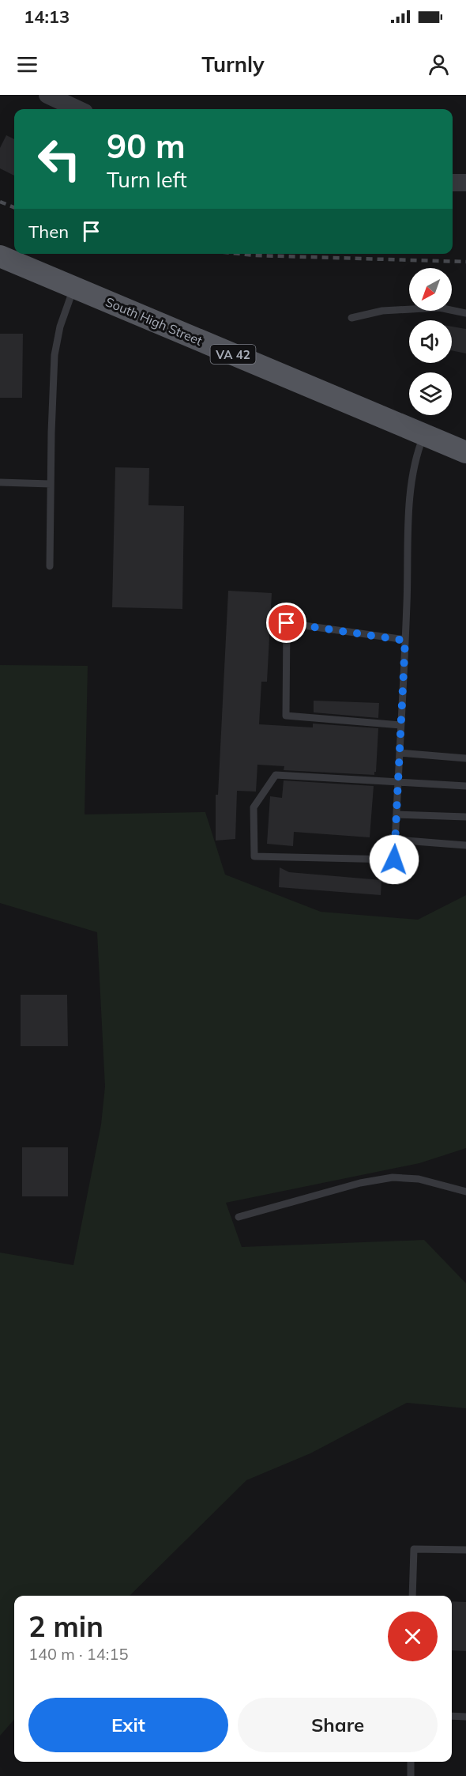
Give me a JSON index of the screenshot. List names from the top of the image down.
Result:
{
  "streets": {
    "main road": ["South High Street", "VA 42"]
  },
  "north": "bottom left",
  "page": {
    "status": "14:13",
    "header": "Turnly",
    "turn": ["90 m", "Turn left"],
    "then": "Then",
    "heading": ["2 min", "140 m · 14:15"],
    "buttons": ["Exit", "Share"]
  }
}
